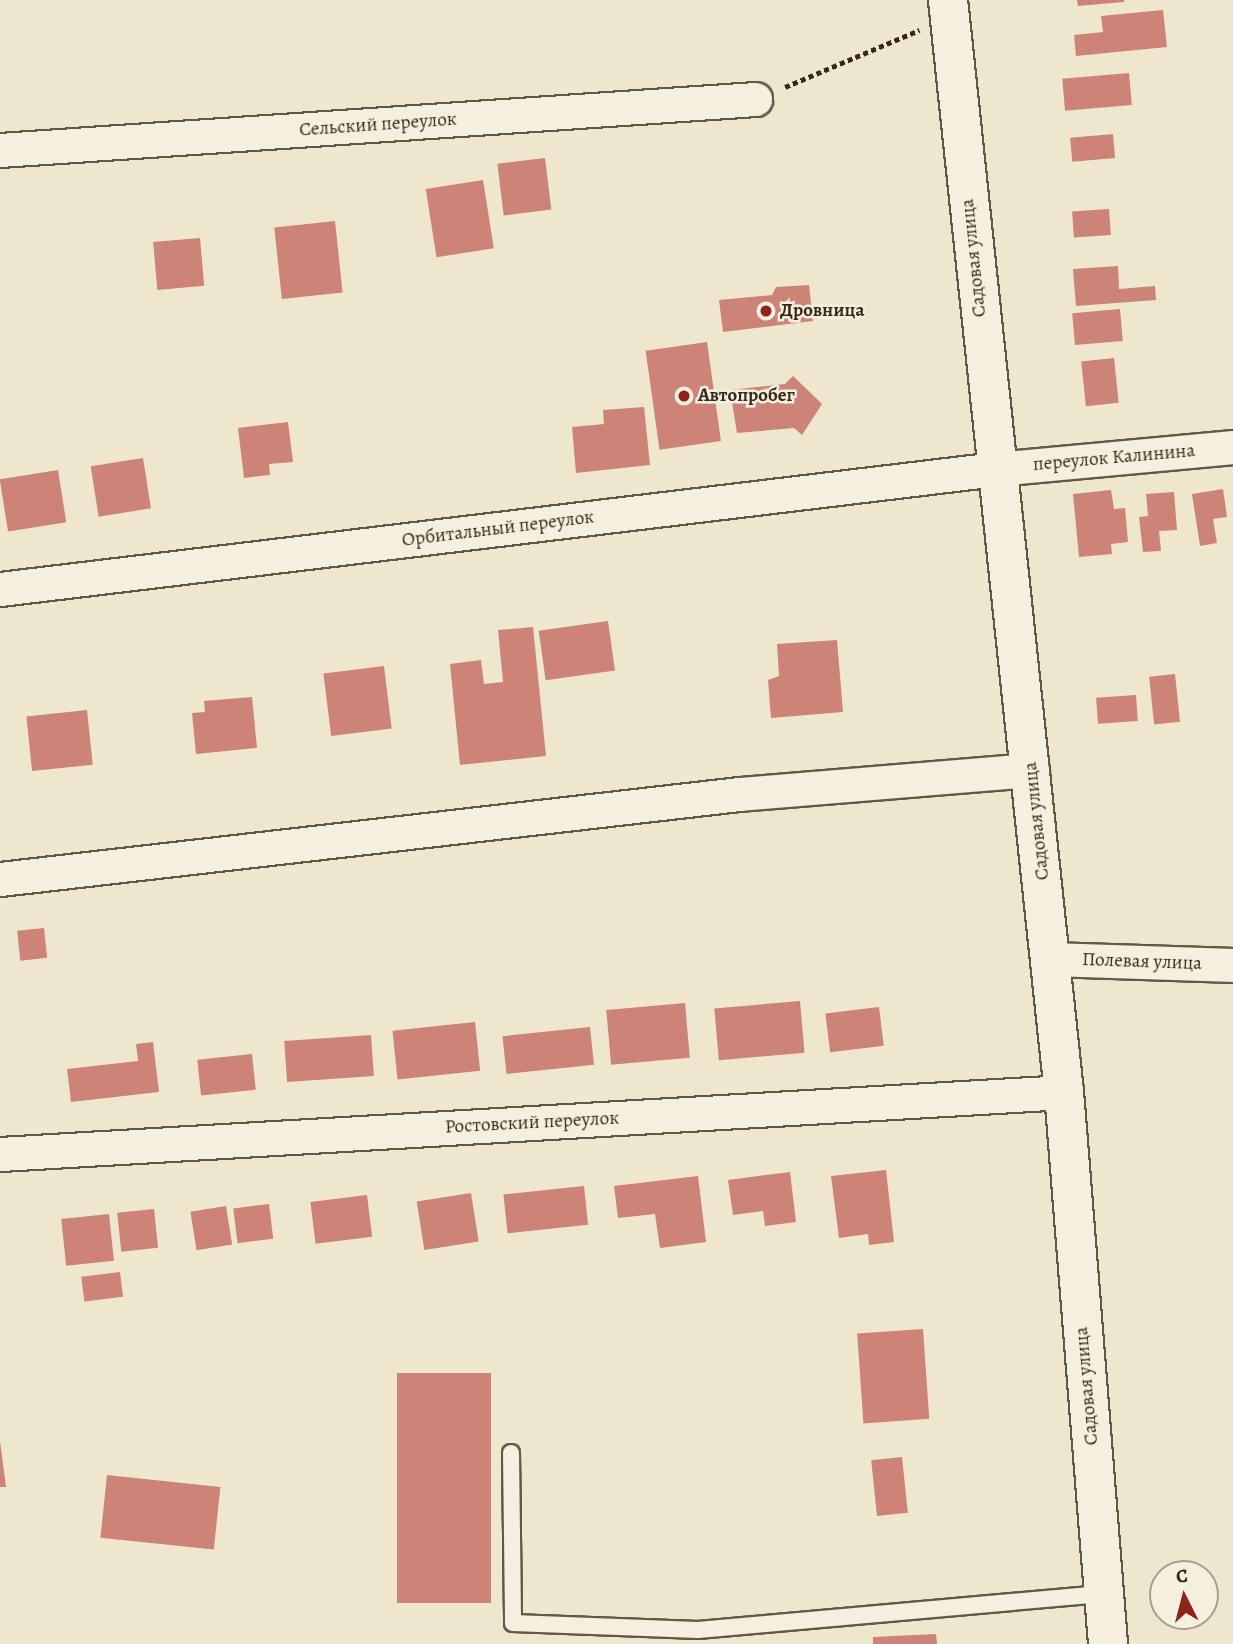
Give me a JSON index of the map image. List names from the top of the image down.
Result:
{
  "streets": {
    "main road": ["Садовая улица"],
    "street": [
      "Сельский переулок",
      "переулок Калинина",
      "Орбитальный переулок",
      "Полевая улица",
      "Ростовский переулок"
    ]
  },
  "crossings": [
    ["Садовая улица", "переулок Калинина"],
    ["Садовая улица", "Орбитальный переулок"],
    ["Садовая улица", "Полевая улица"],
    ["Садовая улица", "Ростовский переулок"],
    ["переулок Калинина", "Орбитальный переулок"]
  ],
  "places": ["Дровница", "Автопробег"],
  "north": "top"
}
